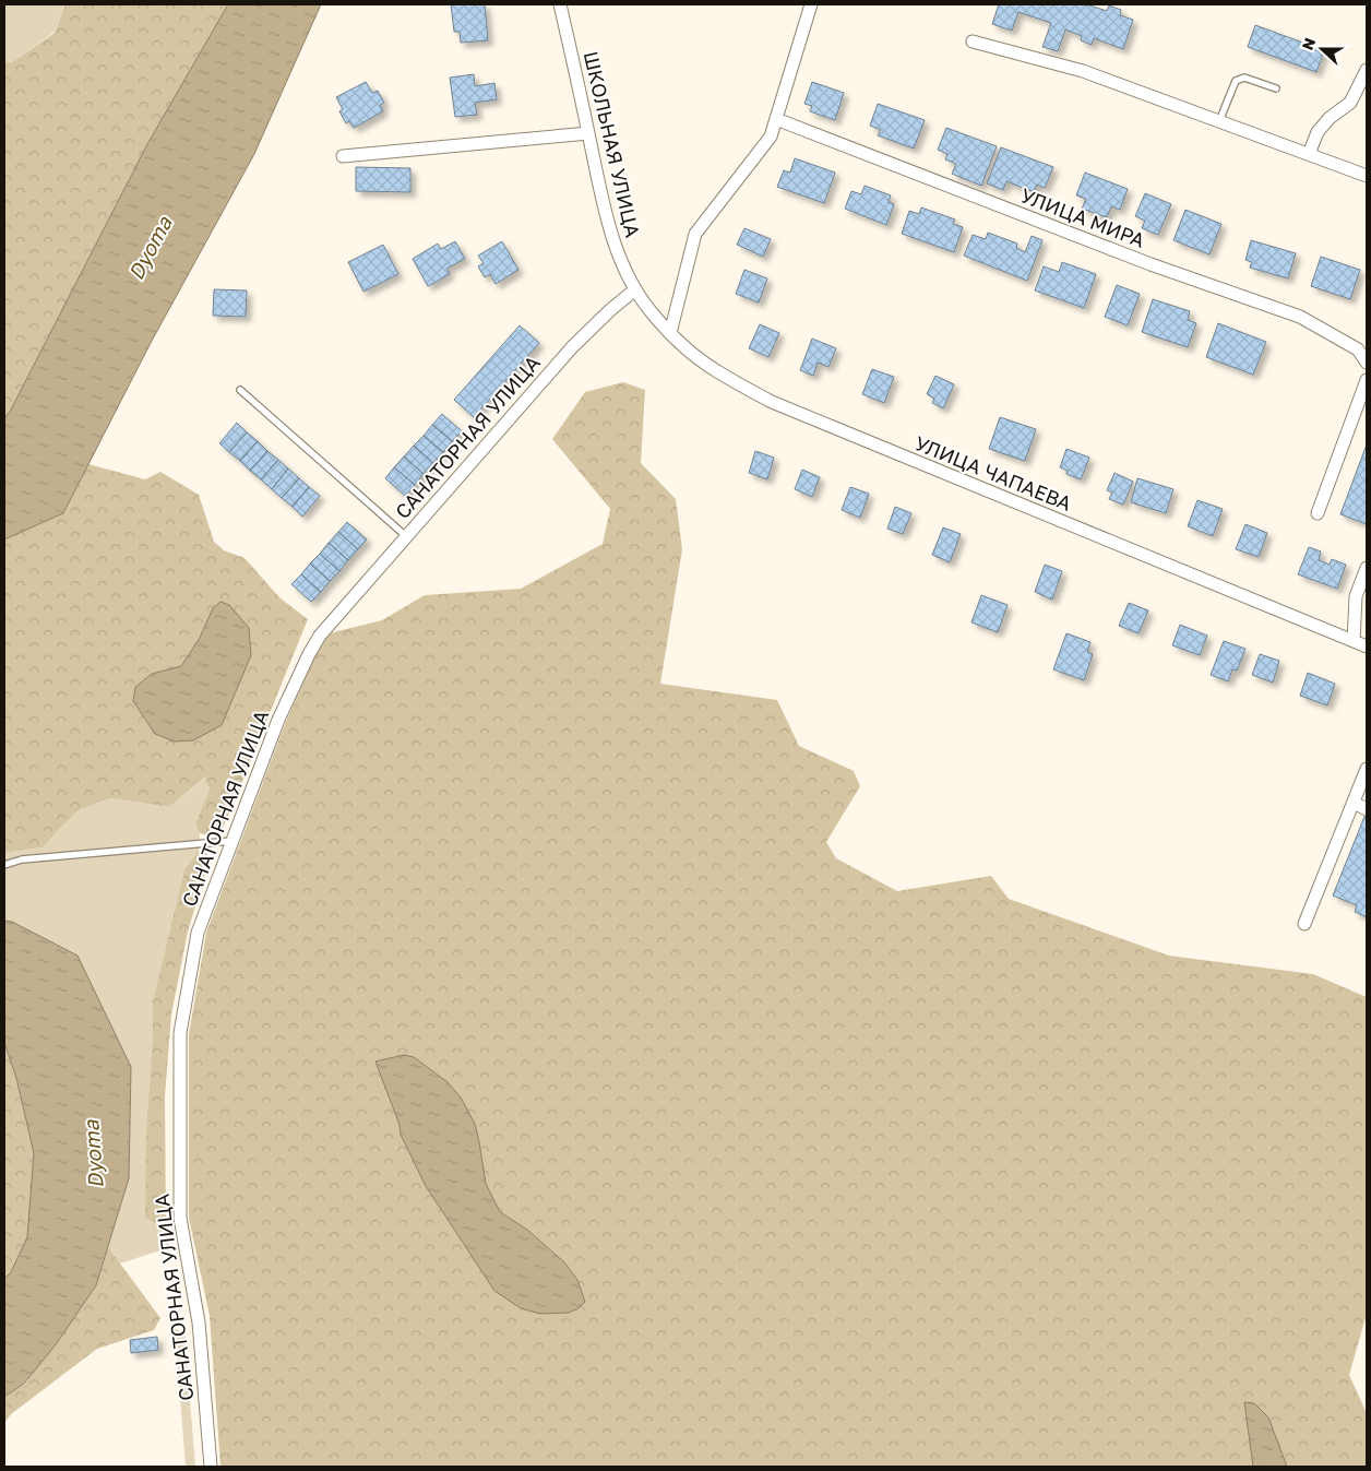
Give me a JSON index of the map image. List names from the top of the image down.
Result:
{
  "streets": {
    "street": [
      "ШКОЛЬНАЯ УЛИЦА",
      "УЛИЦА МИРА",
      "САНАТОРНАЯ УЛИЦА",
      "УЛИЦА ЧАПАЕВА"
    ]
  },
  "crossings": [
    ["ШКОЛЬНАЯ УЛИЦА", "САНАТОРНАЯ УЛИЦА"],
    ["ШКОЛЬНАЯ УЛИЦА", "УЛИЦА ЧАПАЕВА"],
    ["САНАТОРНАЯ УЛИЦА", "УЛИЦА ЧАПАЕВА"]
  ],
  "water": ["Dyoma"],
  "north": "left"
}
